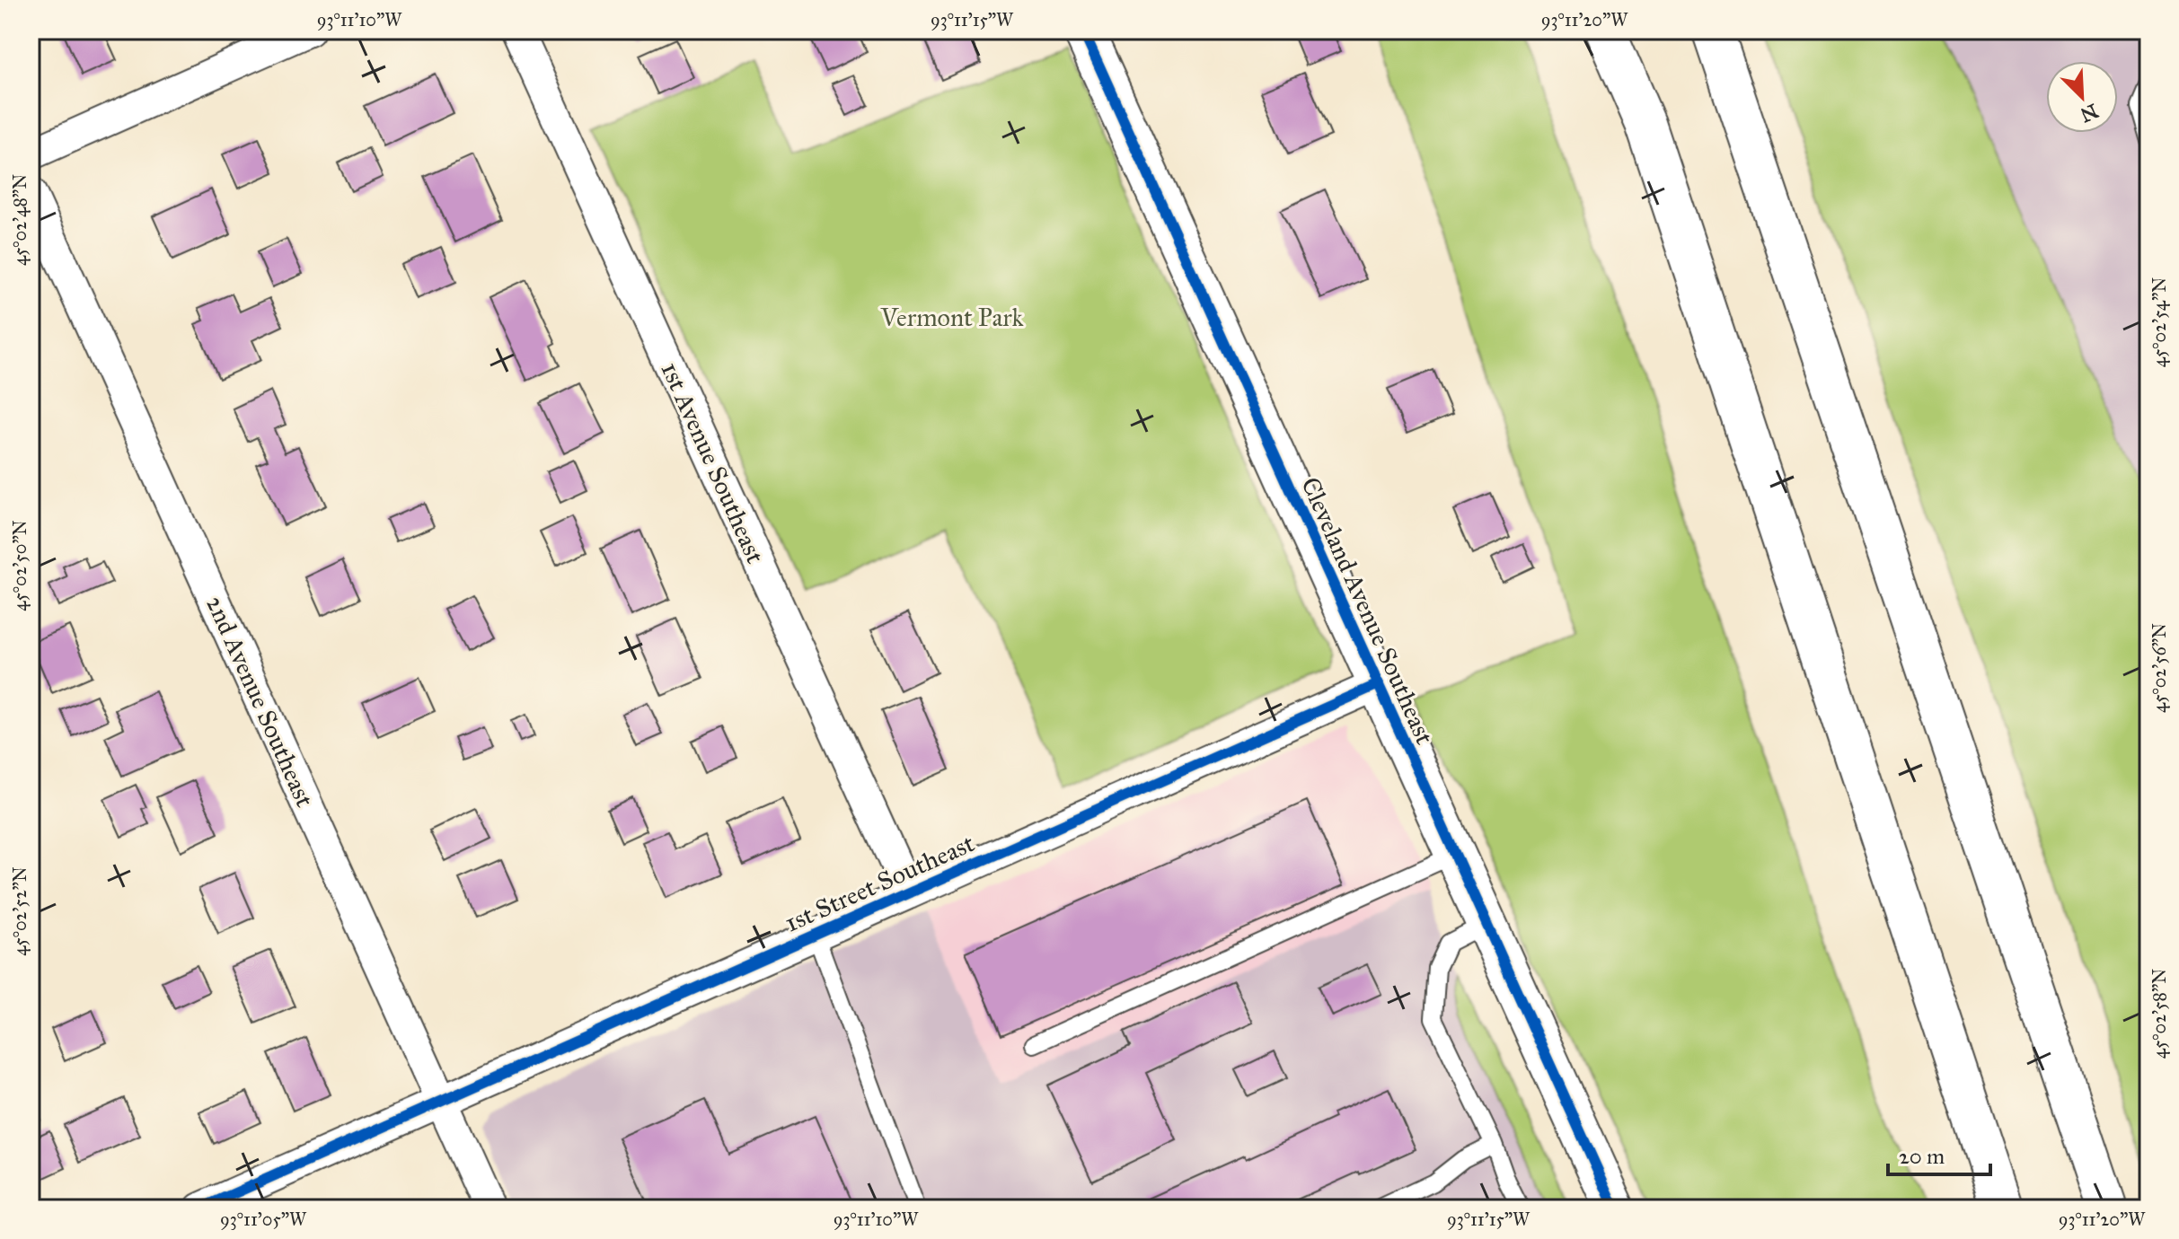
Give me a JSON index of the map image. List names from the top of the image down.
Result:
{
  "streets": {
    "main road": ["Cleveland Avenue Southeast"],
    "street": ["1st Avenue Southeast", "2nd Avenue Southeast", "1st Street Southeast"]
  },
  "crossings": [
    ["1st Avenue Southeast", "1st Street Southeast"],
    ["Cleveland Avenue Southeast", "1st Street Southeast"],
    ["2nd Avenue Southeast", "1st Street Southeast"]
  ],
  "parks": ["Vermont Park"],
  "scale_bar": "20 m",
  "north": "bottom right",
  "coordinates": [
    "93°11'10\"W",
    "93°11'15\"W",
    "93°11'20\"W",
    "45°02'48\"N",
    "45°02'54\"N",
    "45°02'50\"N",
    "45°02'56\"N",
    "45°02'52\"N",
    "45°02'58\"N",
    "93°11'05\"W"
  ]
}
